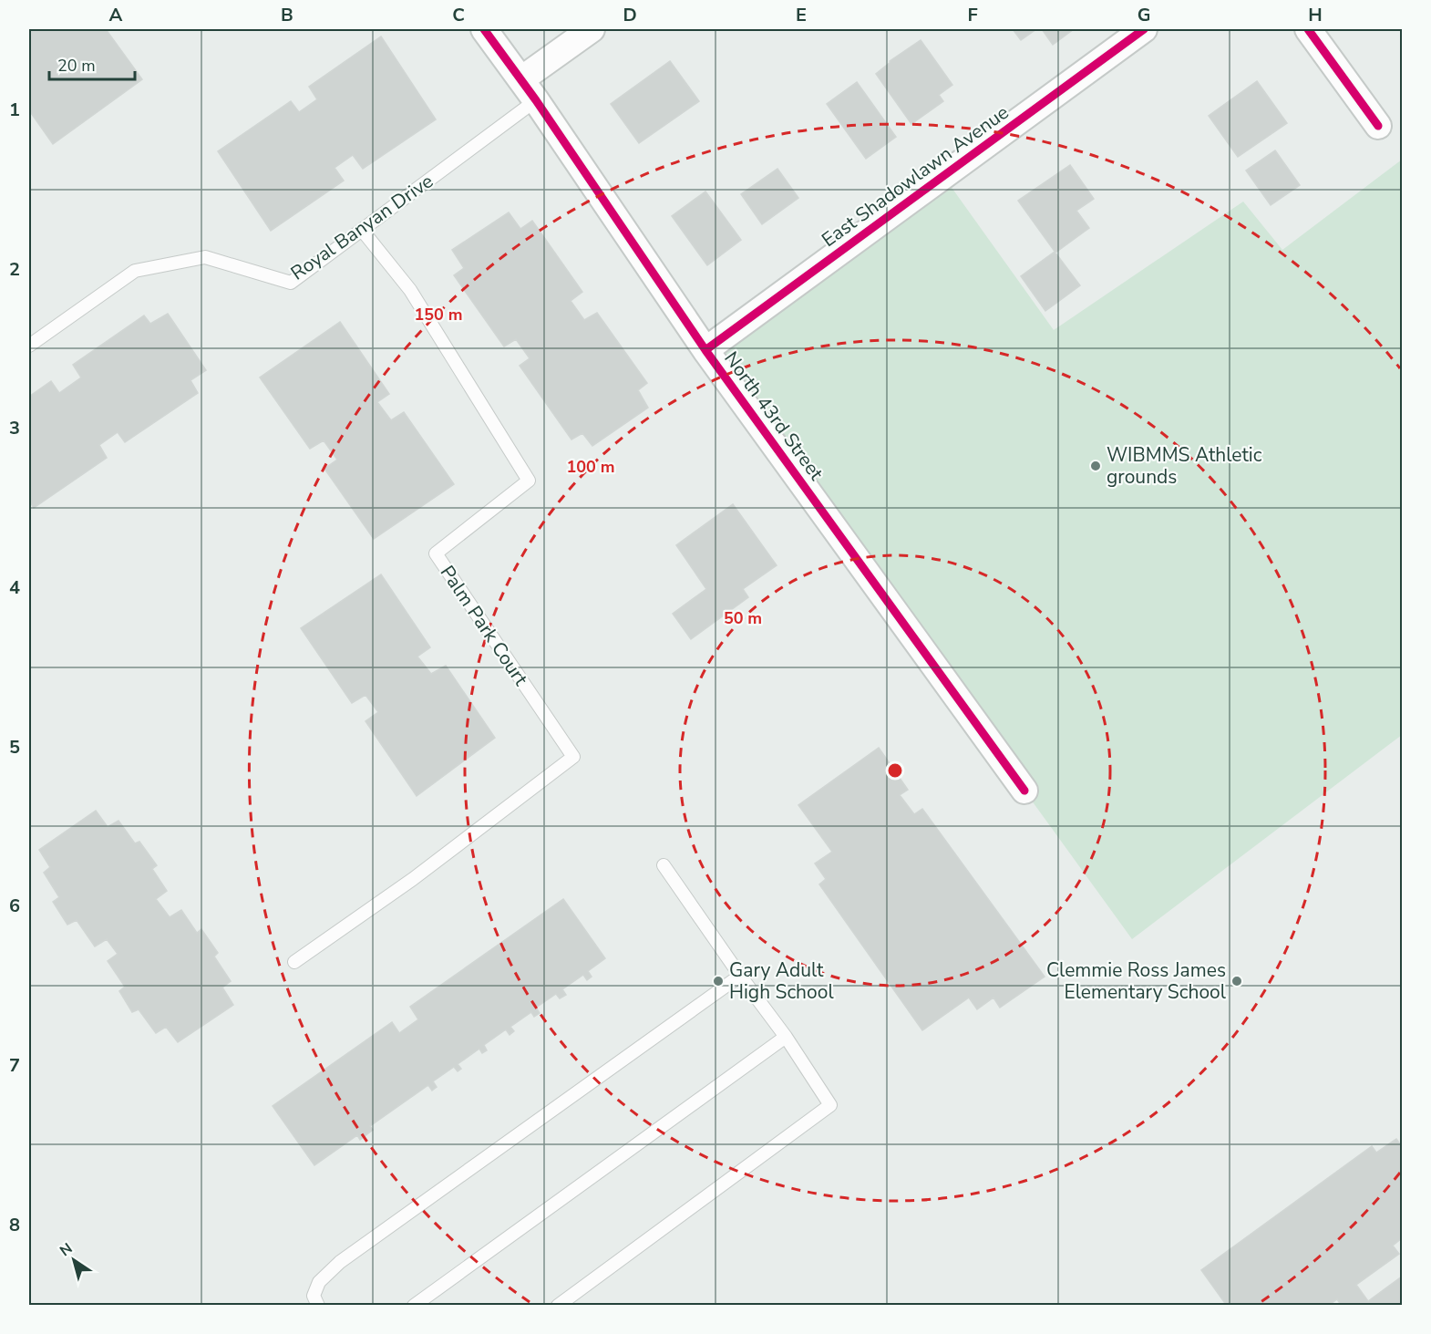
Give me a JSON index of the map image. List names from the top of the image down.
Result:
{
  "streets": {
    "street": ["East Shadowlawn Avenue", "North 43rd Street"],
    "lane": ["Royal Banyan Drive", "Palm Park Court"]
  },
  "crossings": [
    ["East Shadowlawn Avenue", "North 43rd Street"],
    ["Royal Banyan Drive", "North 43rd Street"],
    ["Royal Banyan Drive", "Palm Park Court"]
  ],
  "places": ["WIBMMS Athletic grounds", "Gary Adult High School", "Clemmie Ross James Elementary School"],
  "scale_bar": "20 m",
  "north": "top left",
  "grid": {
    "columns": [
      "A",
      "B",
      "C",
      "D",
      "E",
      "F",
      "G",
      "H"
    ],
    "rows": [
      "1",
      "2",
      "3",
      "4",
      "5",
      "6",
      "7",
      "8"
    ]
  },
  "rings": ["150 m", "100 m", "50 m"]
}
